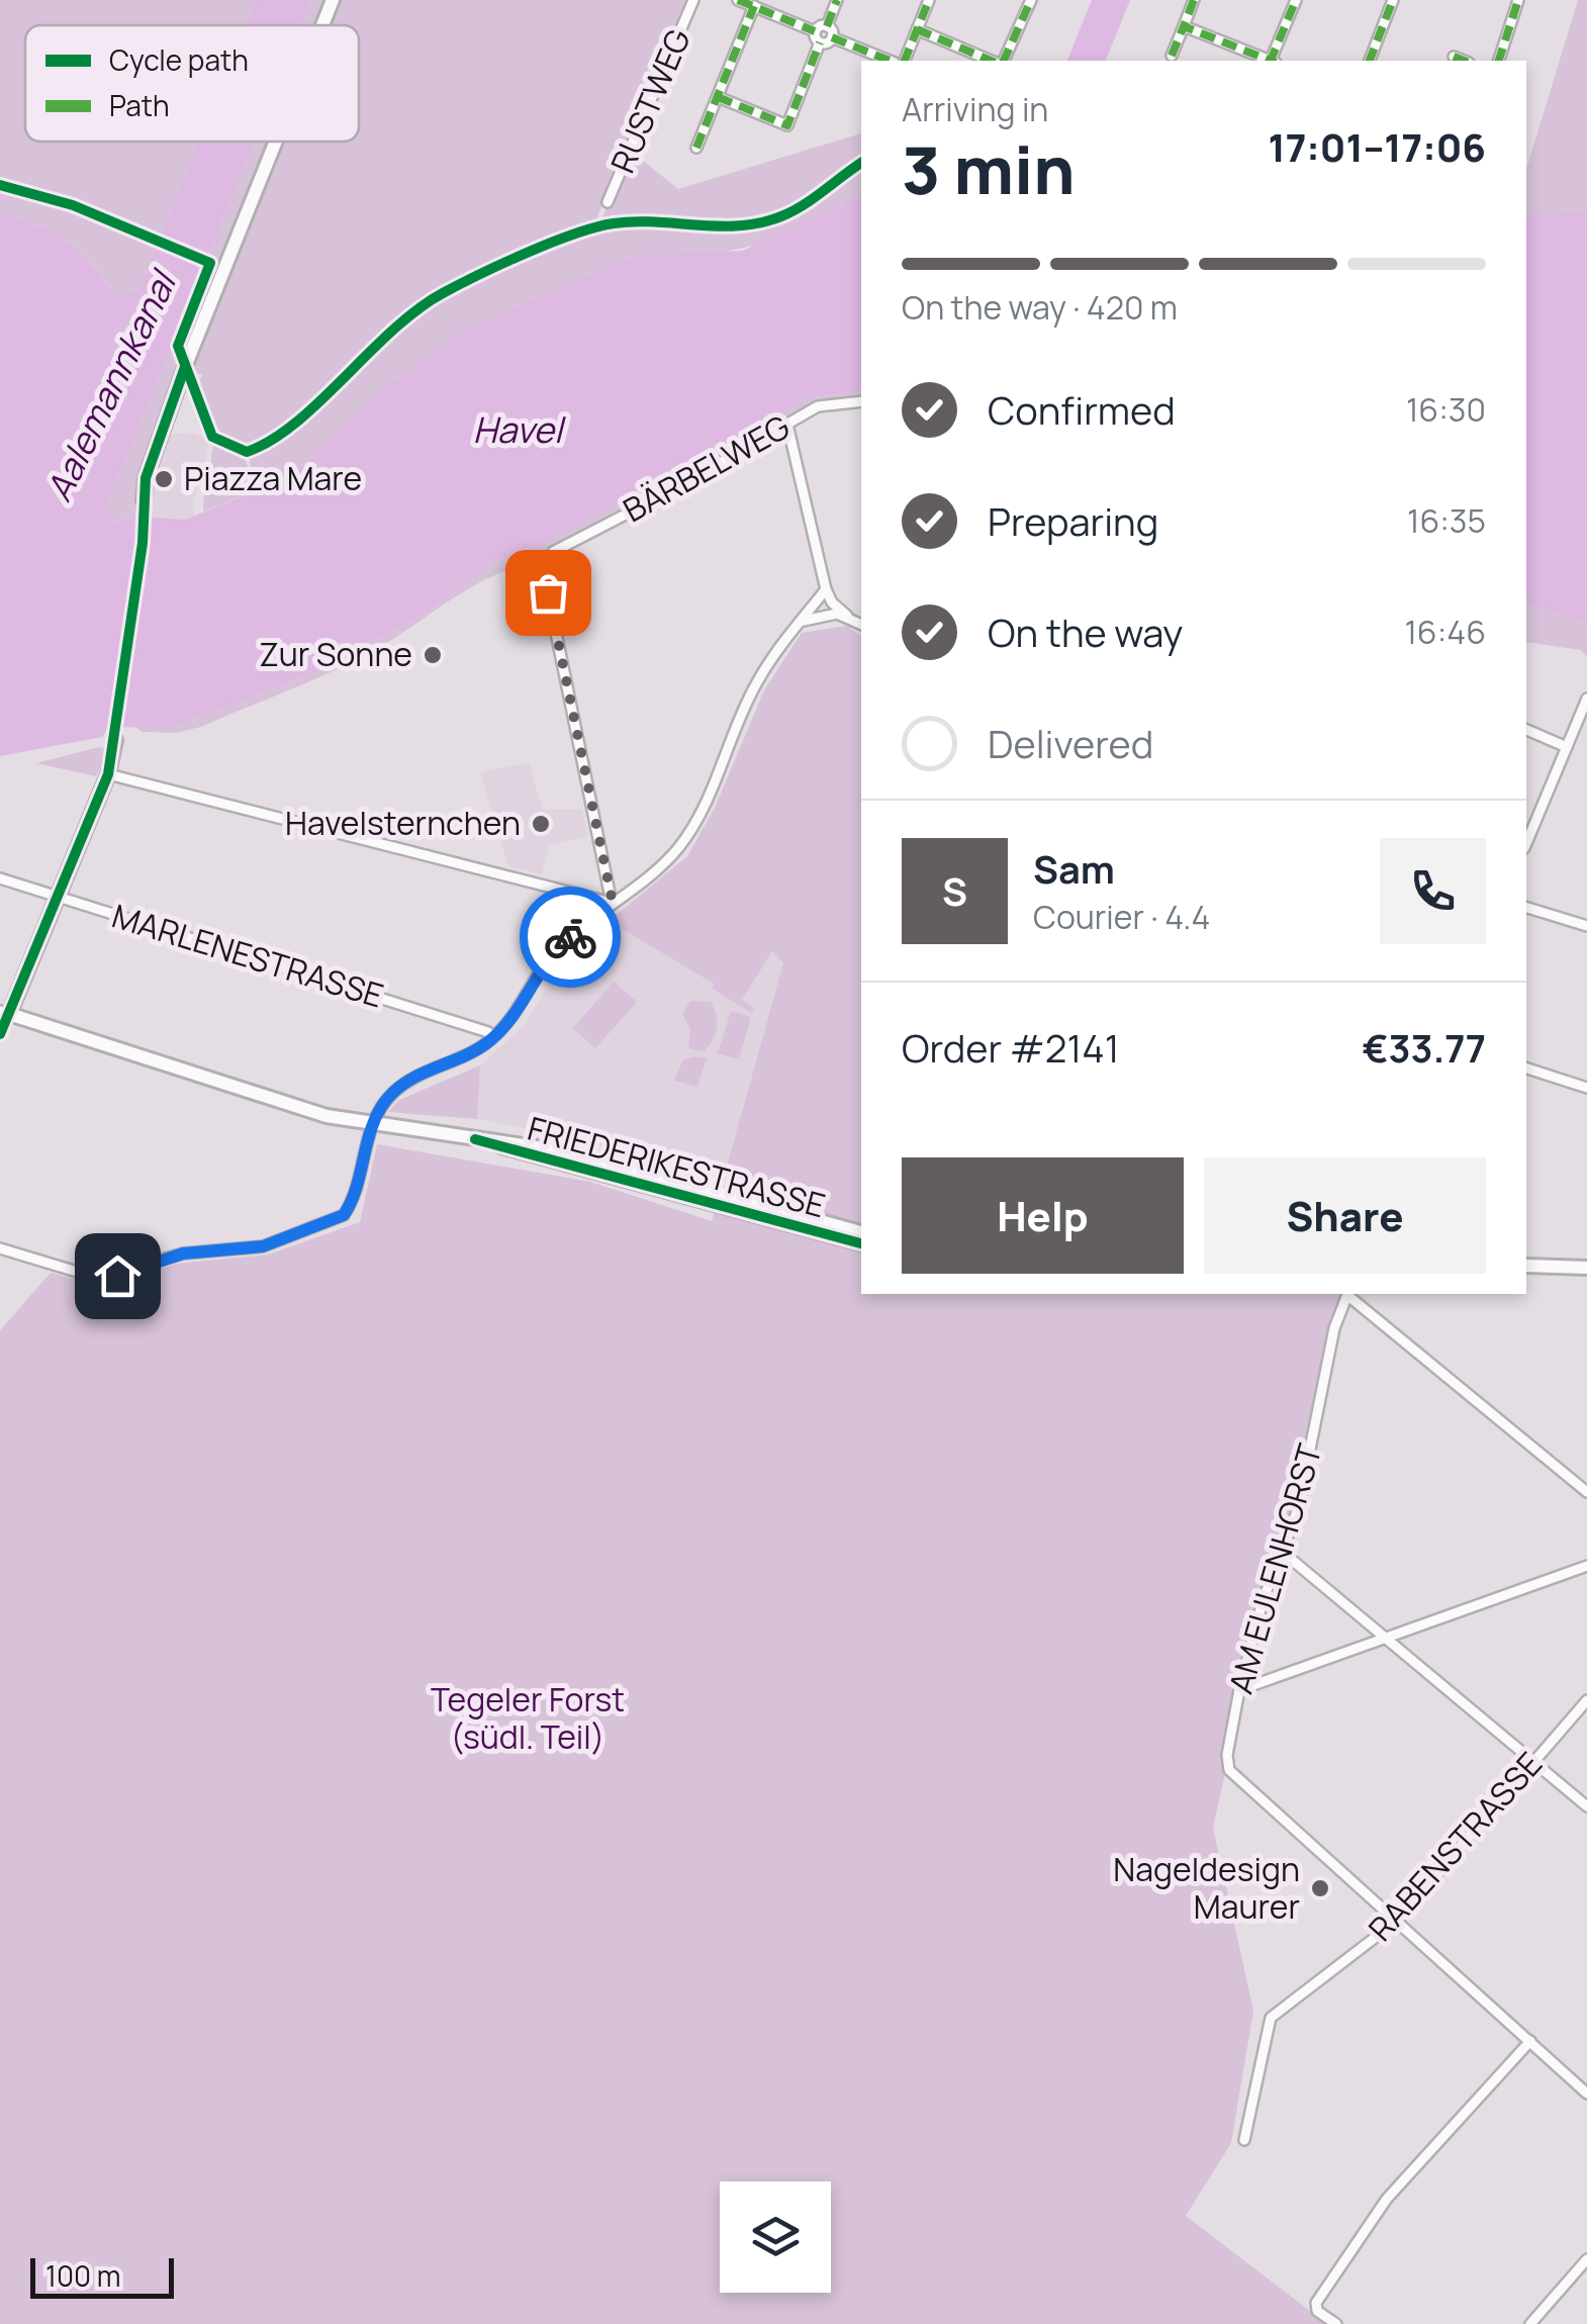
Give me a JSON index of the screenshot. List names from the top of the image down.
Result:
{
  "streets": {
    "street": [
      "RUSTWEG",
      "BÄRBELWEG",
      "MARLENESTRASSE",
      "FRIEDERIKESTRASSE",
      "AM EULENHORST",
      "RABENSTRASSE"
    ]
  },
  "crossings": [
    ["AM EULENHORST", "RABENSTRASSE"]
  ],
  "water": ["Aalemannkanal", "Havel"],
  "parks": ["Tegeler Forst (südl. Teil)"],
  "places": [
    "Piazza Mare",
    "Zur Sonne",
    "Havelsternchen",
    "Nageldesign Maurer"
  ],
  "legend": ["Cycle path", "Path"],
  "scale_bar": "100 m",
  "page": {
    "heading": ["3 min", "Arriving in", "17:01–17:06"],
    "panel": [
      "Sam",
      "Courier · 4.4",
      "Order #2141",
      "€33.77"
    ],
    "bar": "On the way · 420 m",
    "list": [
      ["Confirmed", "16:30"],
      ["Preparing", "16:35"],
      ["On the way", "16:46"],
      "Delivered"
    ],
    "round": "S",
    "buttons": ["Help", "Share"],
    "scale": "100 m"
  }
}
